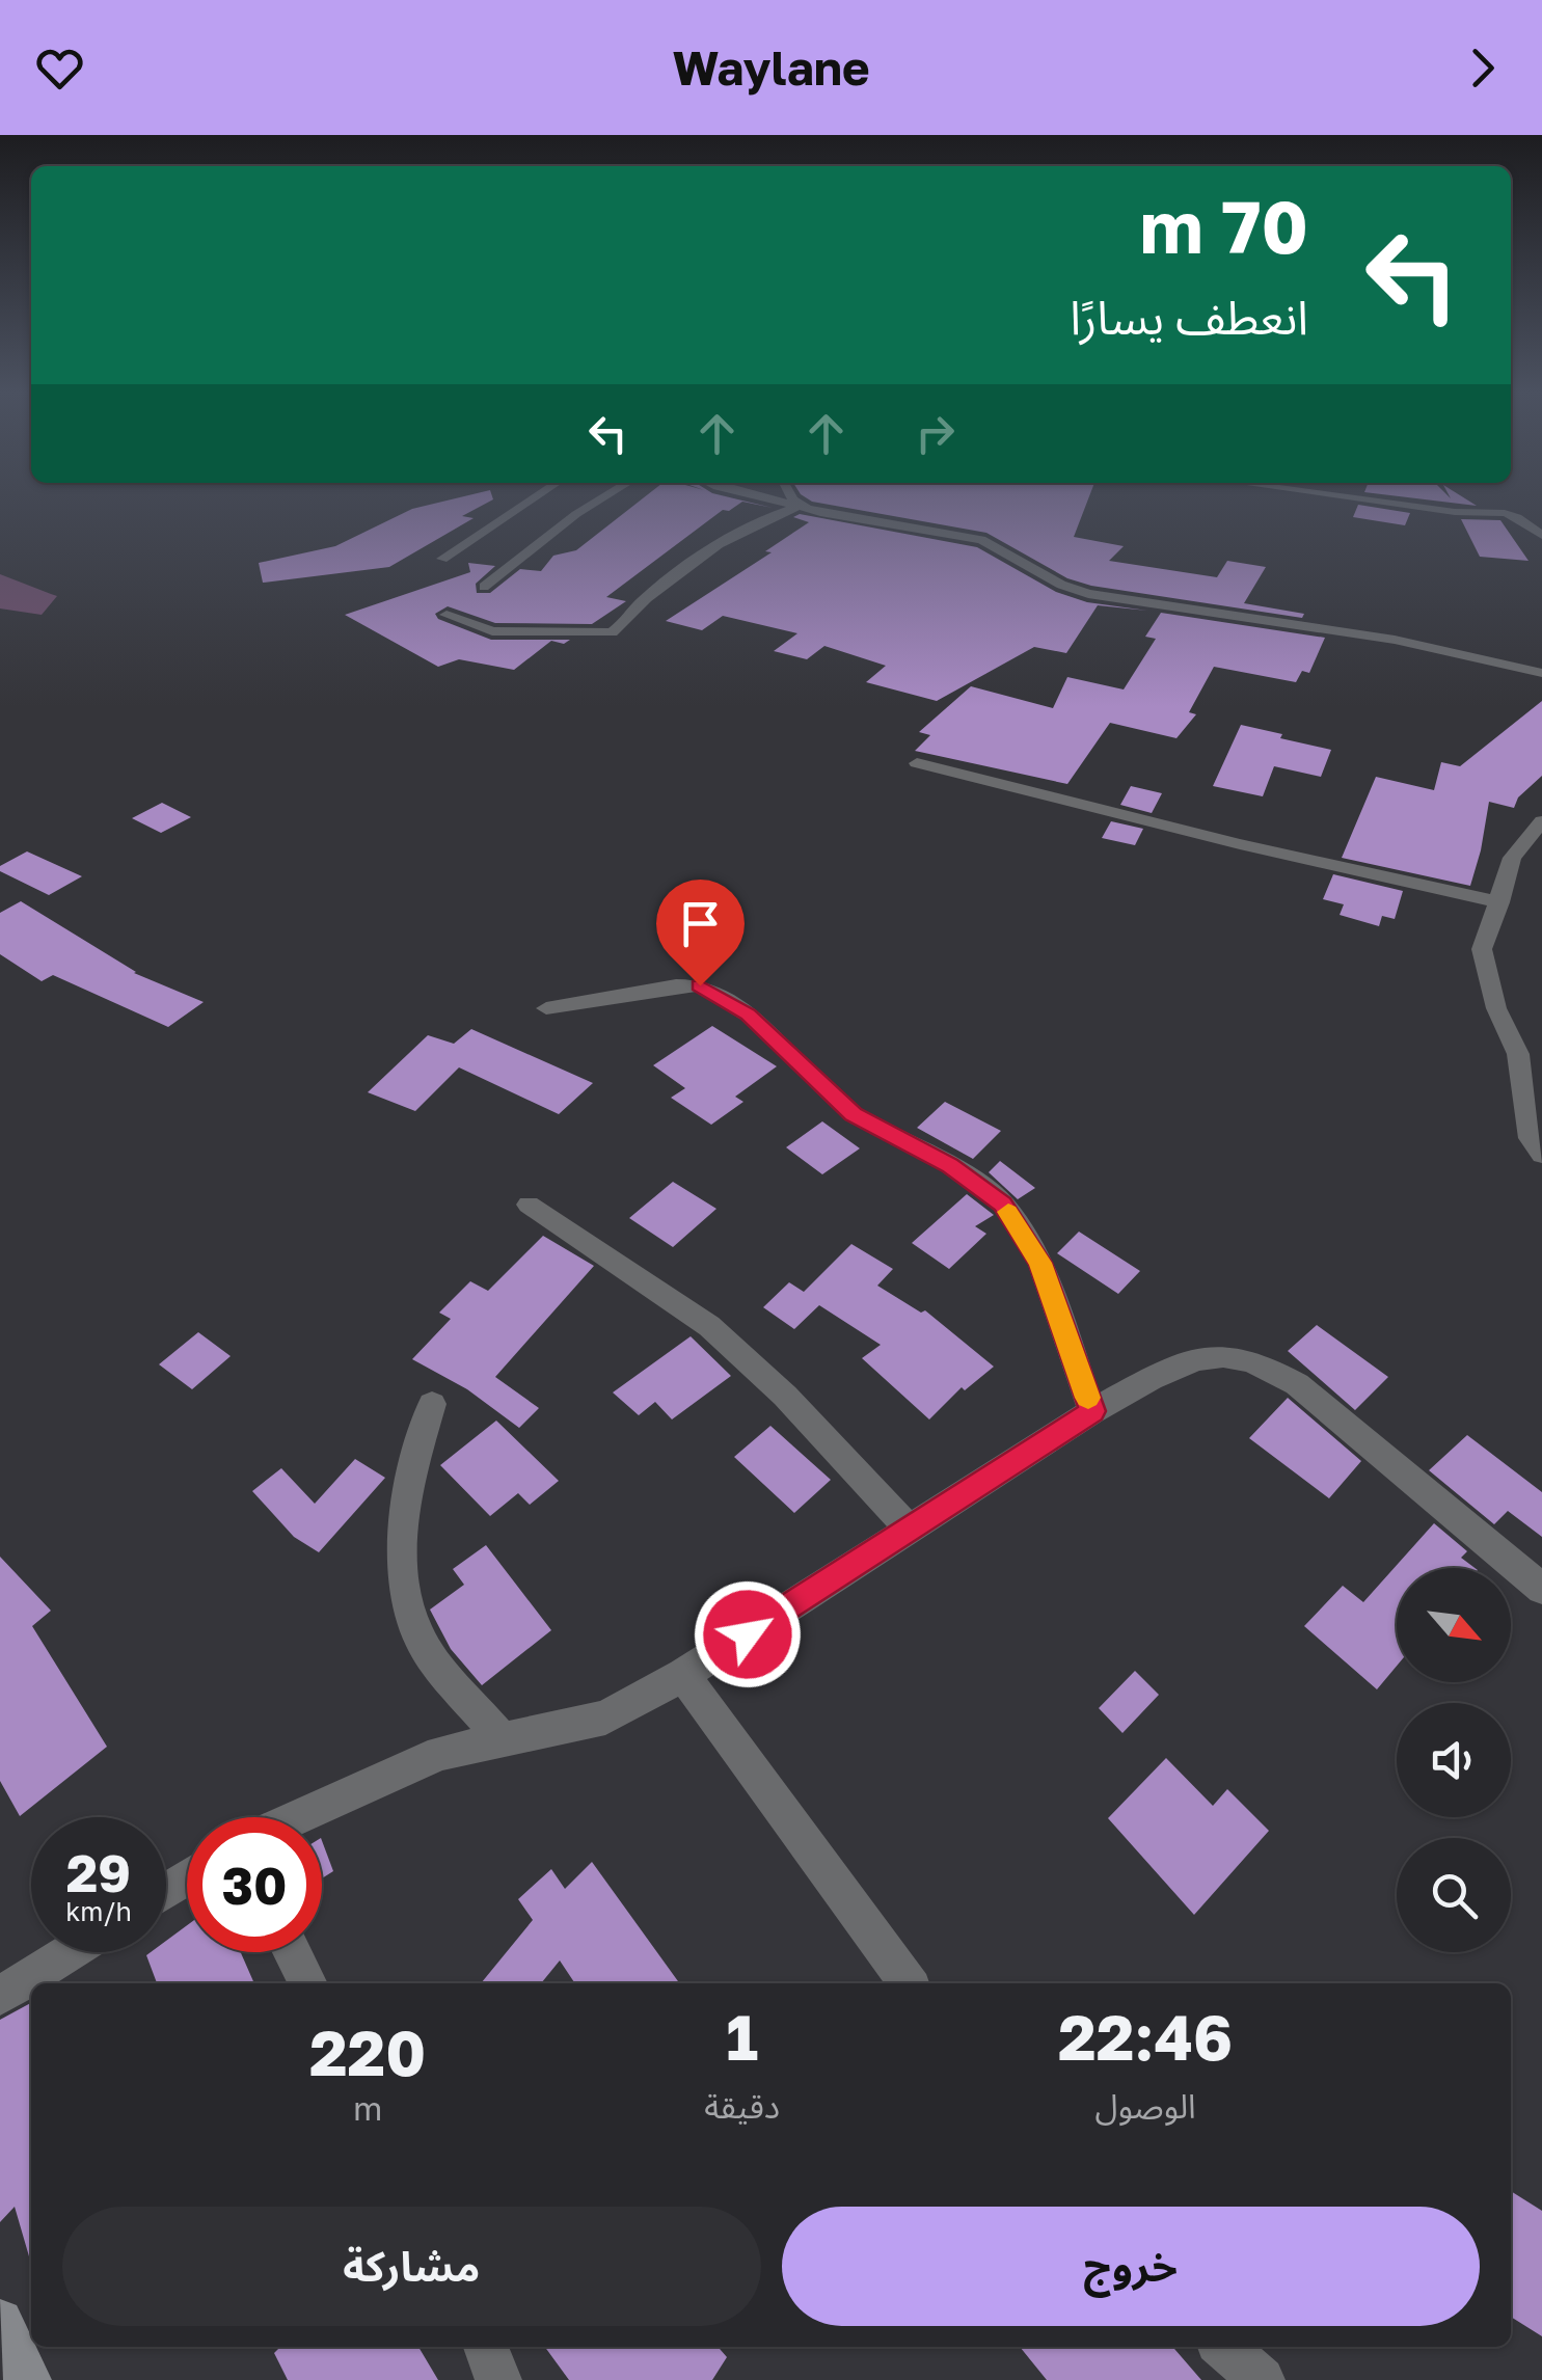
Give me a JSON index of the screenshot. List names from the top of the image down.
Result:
{
  "north": "bottom right",
  "page": {
    "header": "Waylane",
    "turn": ["70 m", "انعطف يسارًا"],
    "speed": "29 km/h",
    "limit": "30",
    "eta": [
      "22:46",
      "الوصول",
      "1",
      "دقيقة",
      "220",
      "m"
    ],
    "buttons": ["خروج", "مشاركة"]
  }
}
